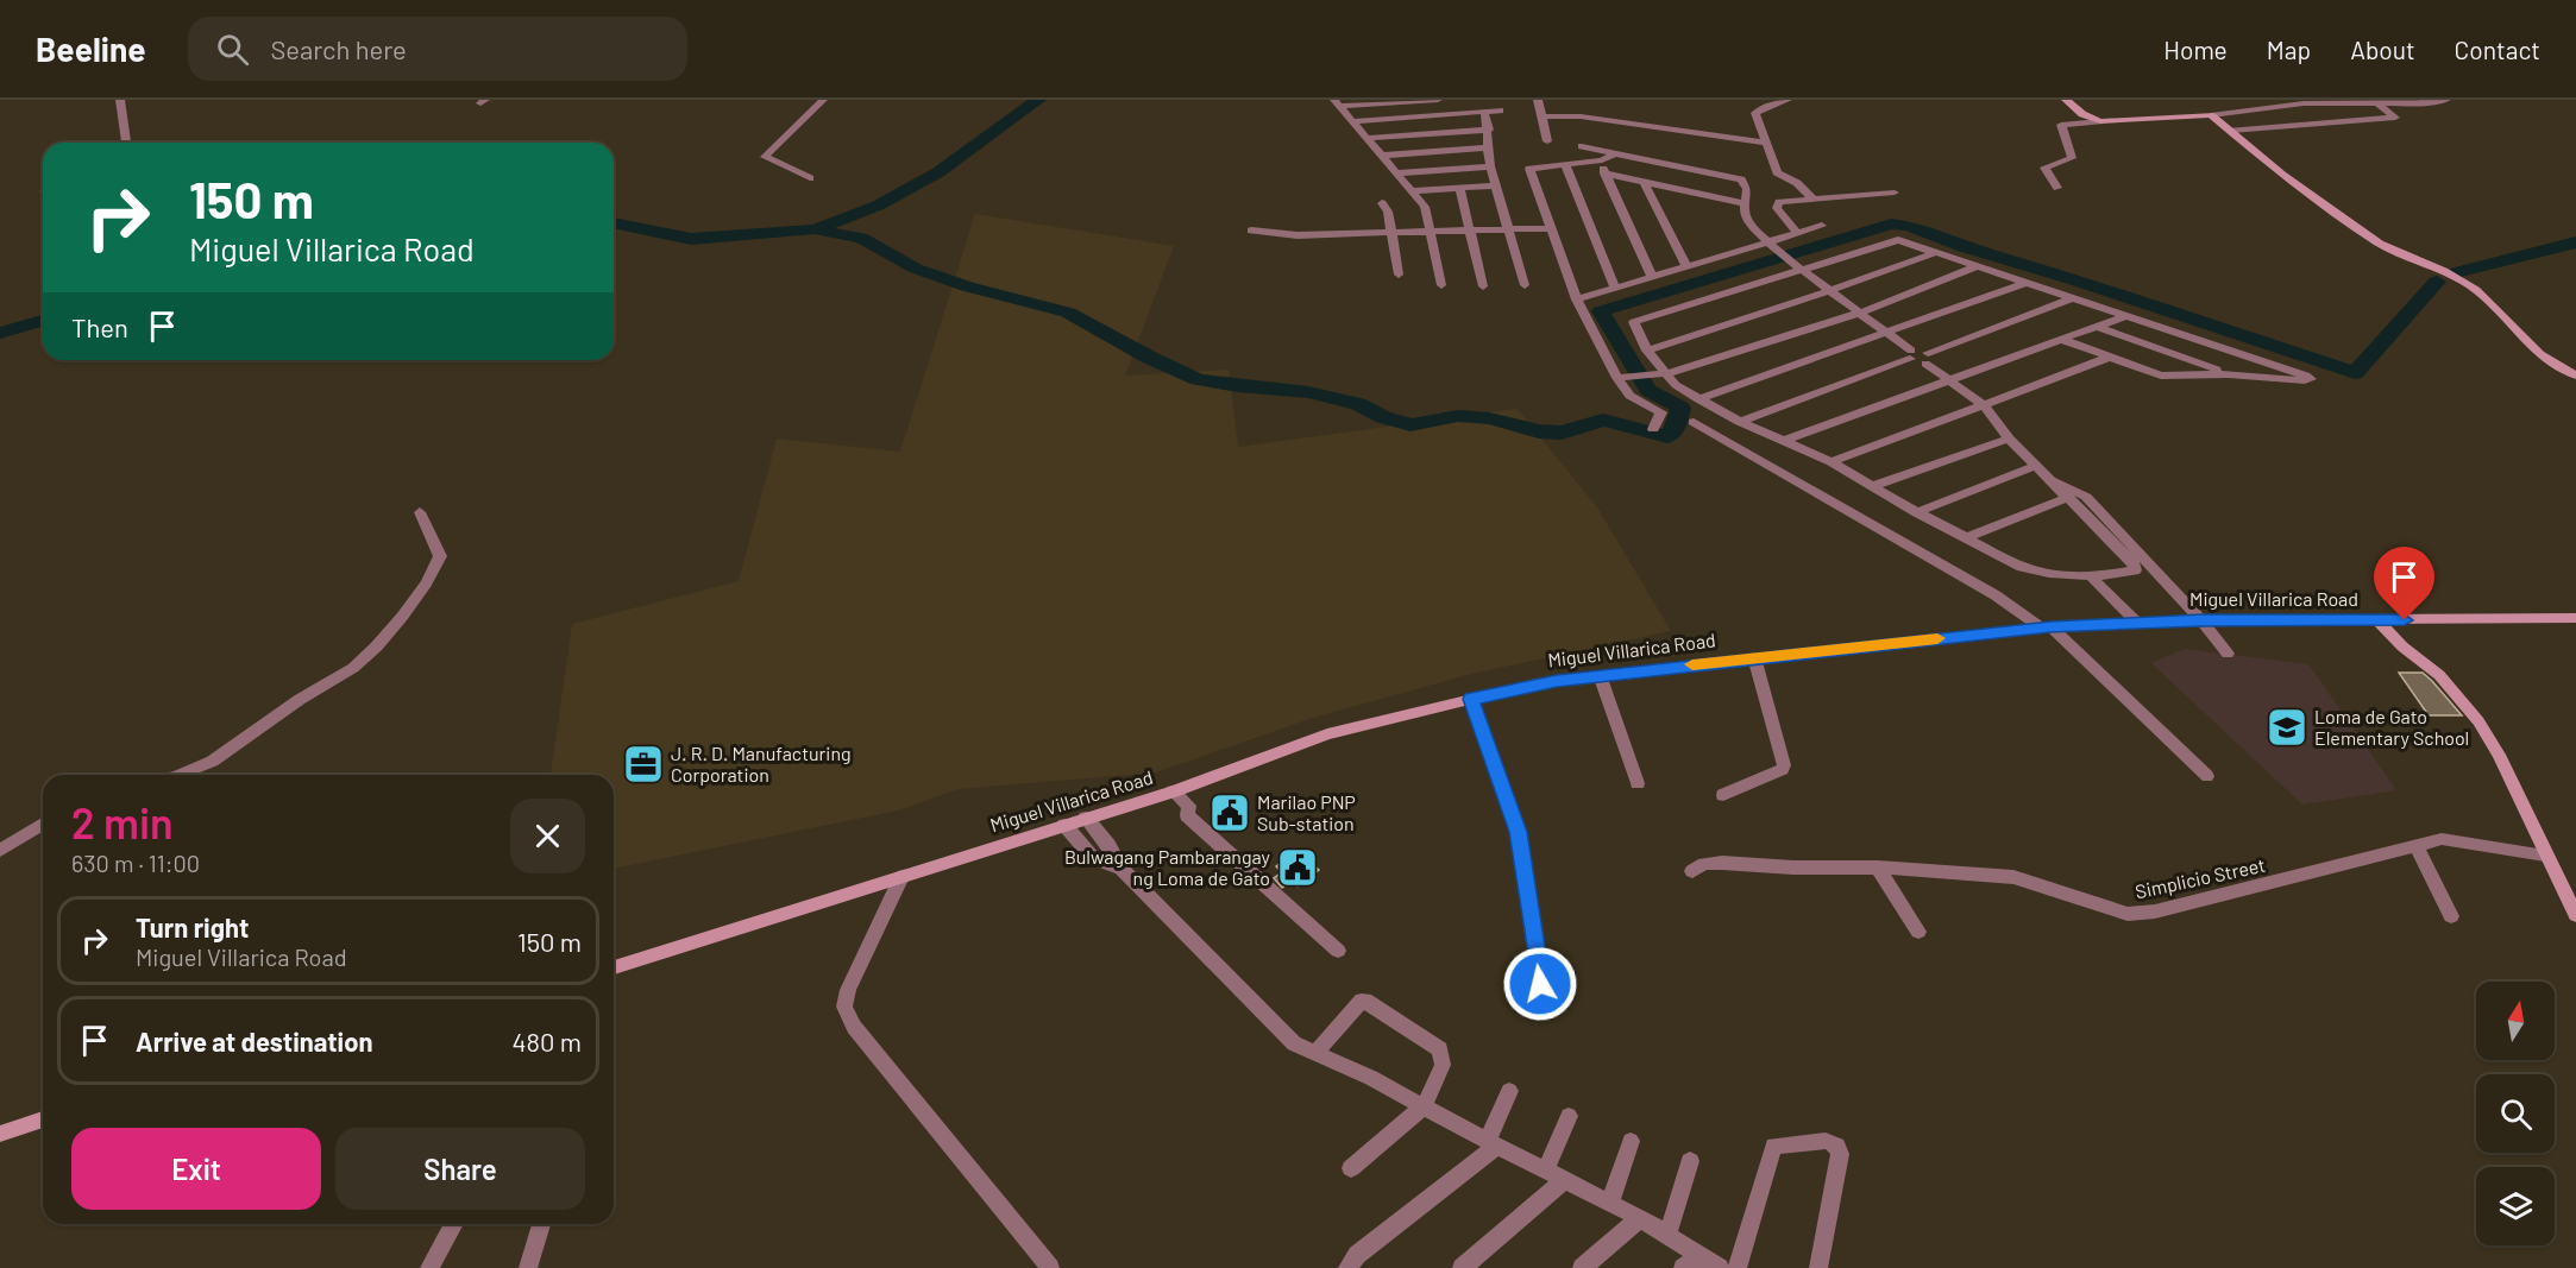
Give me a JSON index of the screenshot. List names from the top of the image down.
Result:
{
  "streets": {
    "main road": ["Miguel Villarica Road"],
    "street": ["Simplicio Street"]
  },
  "places": {
    "school or university": ["Loma de Gato Elementary School"],
    "office": ["J. R. D. Manufacturing Corporation"],
    "public building": ["Marilao PNP Sub-station", "Bulwagang Pambarangay ng Loma de Gato"]
  },
  "north": "top",
  "page": {
    "header": "Beeline",
    "search": "Search here",
    "nav": [
      "Home",
      "Map",
      "About",
      "Contact"
    ],
    "turn": ["150 m", "Miguel Villarica Road"],
    "then": "Then",
    "heading": ["2 min", "630 m · 11:00"],
    "list": [
      {
        "name": "Turn right",
        "note": "Miguel Villarica Road",
        "value": "150 m"
      },
      {
        "name": "Arrive at destination",
        "value": "480 m"
      }
    ],
    "buttons": ["Exit", "Share"]
  }
}
